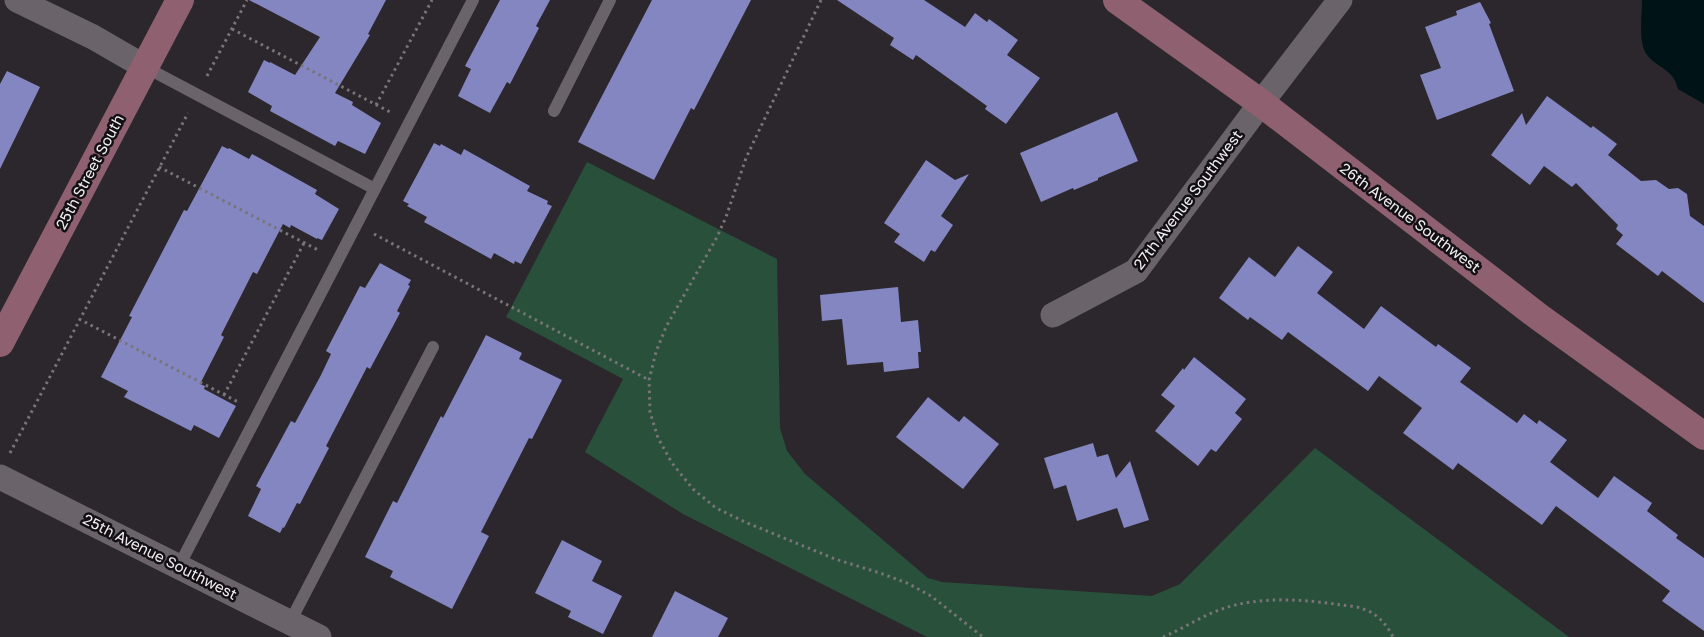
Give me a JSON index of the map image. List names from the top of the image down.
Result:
{
  "streets": {
    "street": [
      "25th Street South",
      "27th Avenue Southwest",
      "26th Avenue Southwest",
      "25th Avenue Southwest"
    ]
  },
  "crossings": [
    ["27th Avenue Southwest", "26th Avenue Southwest"]
  ]
}
